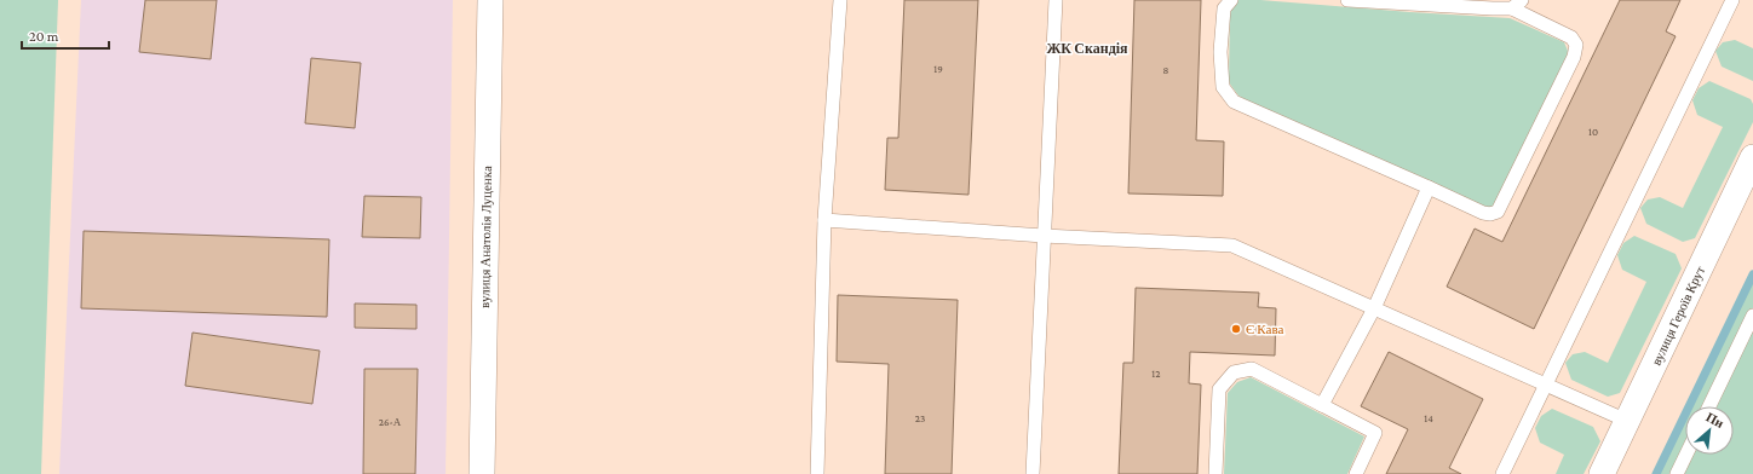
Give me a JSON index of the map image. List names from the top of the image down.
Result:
{
  "streets": {
    "street": ["вулиця Анатолія Луценка", "вулиця Героїв Крут"]
  },
  "districts": ["ЖК Скандія"],
  "places": ["Є Кава"],
  "house_numbers": [
    "19",
    "8",
    "10",
    "12",
    "23",
    "14",
    "26-А"
  ],
  "scale_bar": "20 m",
  "north": "top right"
}
